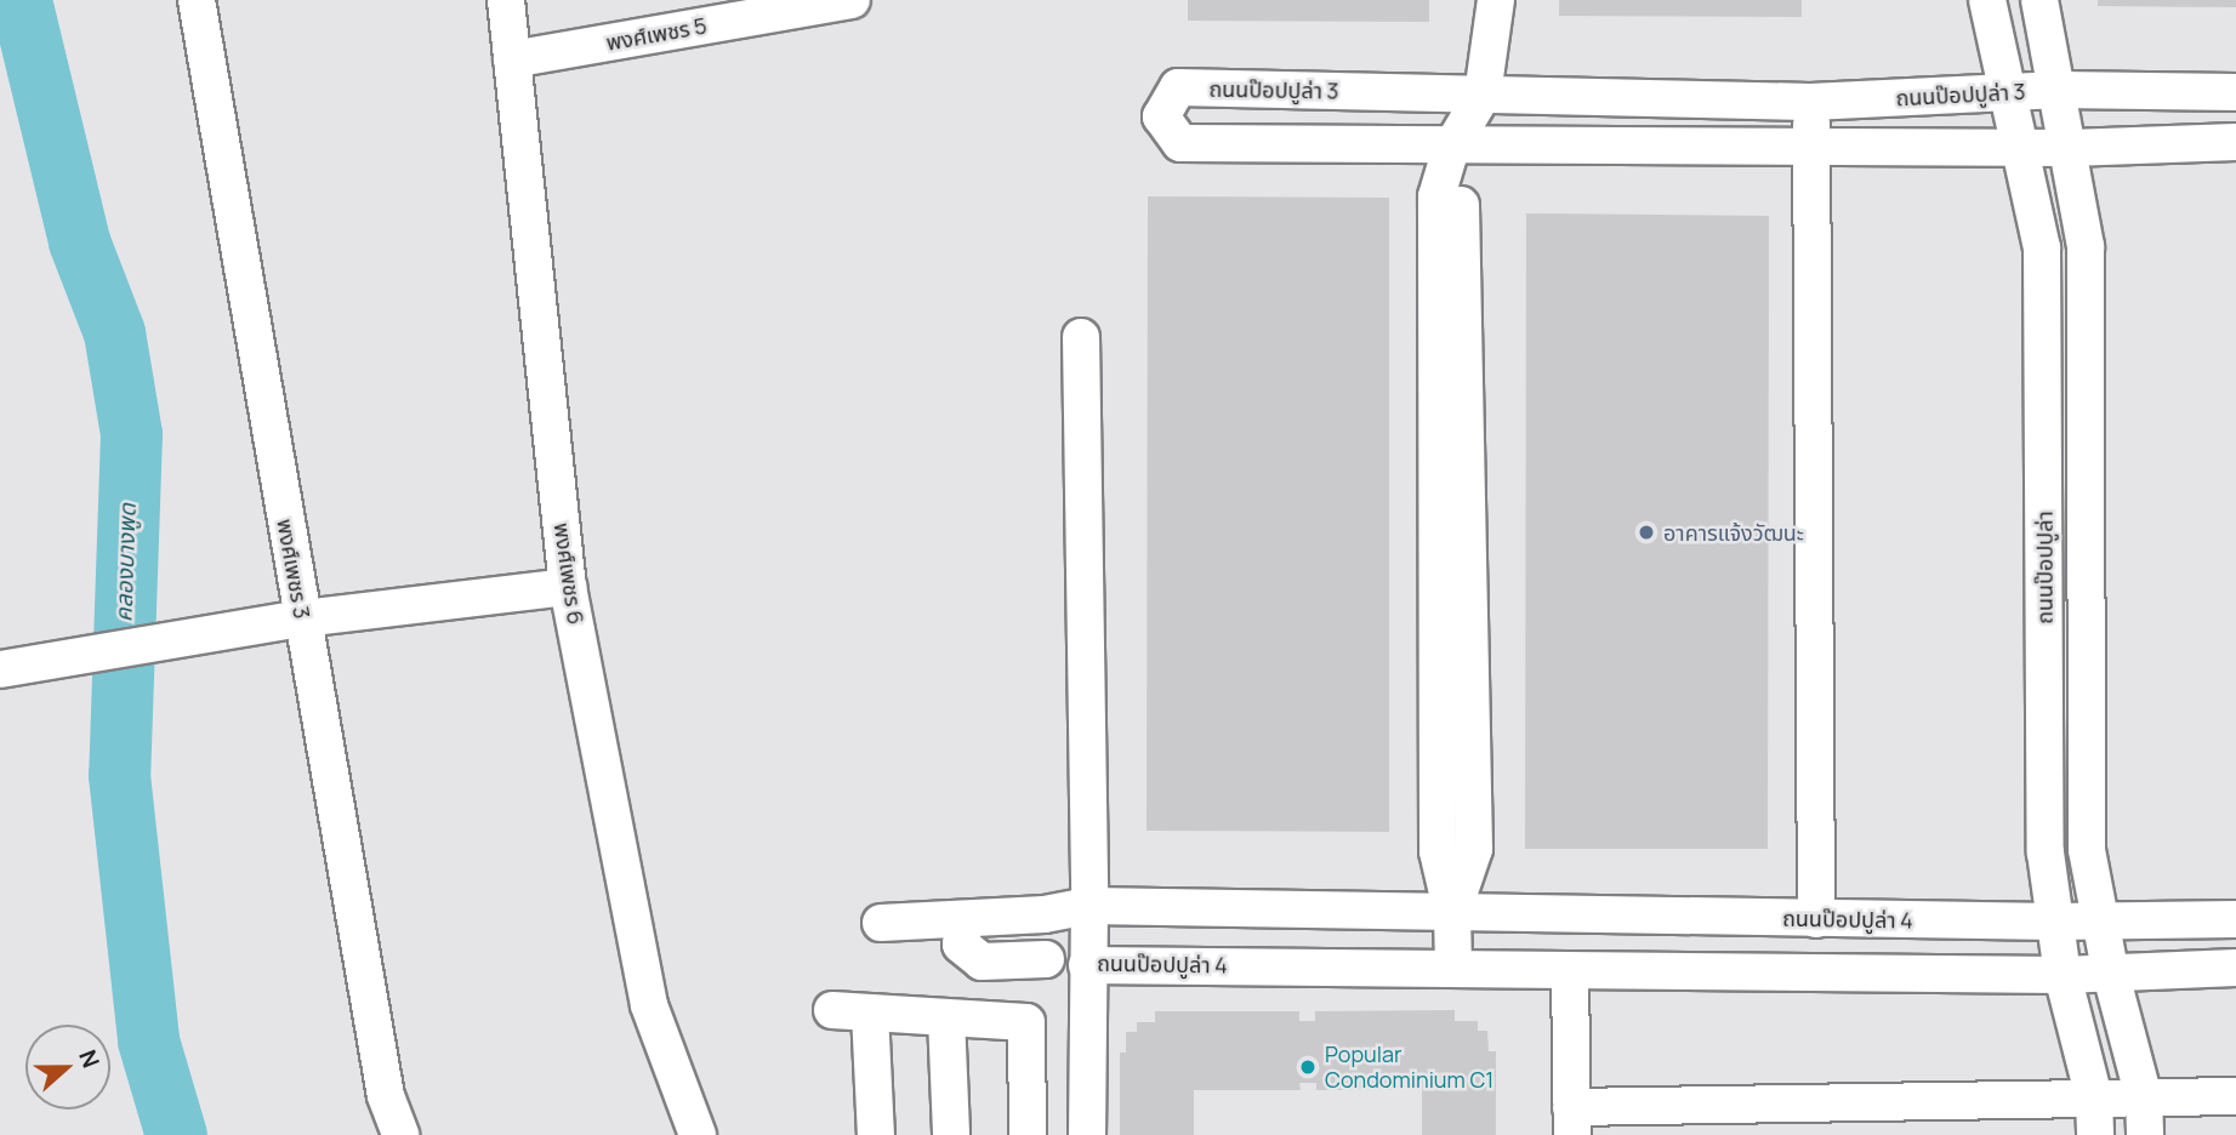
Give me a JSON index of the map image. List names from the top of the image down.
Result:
{
  "streets": {
    "street": [
      "พงศ์เพชร 5",
      "ถนนป๊อปปูล่า 3",
      "ถนนป๊อปปูล่า",
      "พงศ์เพชร 3",
      "พงศ์เพชร 6",
      "ถนนป๊อปปูล่า 4"
    ]
  },
  "crossings": [
    ["พงศ์เพชร 5", "พงศ์เพชร 6"],
    ["ถนนป๊อปปูล่า 3", "ถนนป๊อปปูล่า"],
    ["ถนนป๊อปปูล่า", "ถนนป๊อปปูล่า 4"]
  ],
  "water": ["คลองบางพูด"],
  "places": ["อาคารแจ้งวัฒนะ", "Popular Condominium C1"],
  "north": "right"
}
